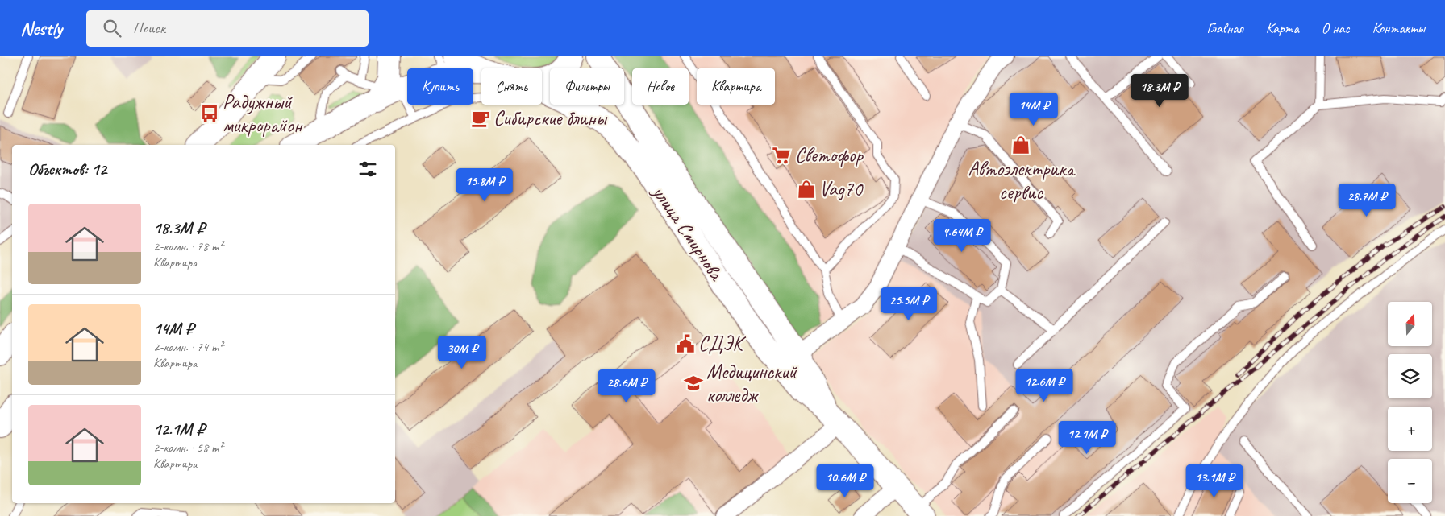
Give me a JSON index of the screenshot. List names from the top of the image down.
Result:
{
  "streets": {
    "main road": ["улица Смирнова"]
  },
  "places": {
    "bus stop": ["Радужный микрорайон"],
    "cafe": ["Сибирские блины"],
    "shop": ["Автоэлектрика сервис", "Vag70"],
    "supermarket": ["Светофор"],
    "public building": ["СДЭК"],
    "school or university": ["Медицинский колледж"]
  },
  "north": "top",
  "page": {
    "header": "Nestly",
    "search": "Поиск",
    "nav": [
      "Главная",
      "Карта",
      "О нас",
      "Контакты"
    ],
    "chip": [
      "Купить",
      "Снять",
      "Фильтры",
      "Новое",
      "Квартира"
    ],
    "price": [
      "18.3M ₽",
      "14M ₽",
      "15.8M ₽",
      "28.7M ₽",
      "9.64M ₽",
      "25.5M ₽",
      "30M ₽",
      "12.6M ₽",
      "28.6M ₽",
      "12.1M ₽",
      "10.6M ₽",
      "13.1M ₽"
    ],
    "heading": "Объектов: 12",
    "list": [
      {
        "name": "18.3M ₽",
        "note": "2-комн. · 78 m² · Квартира"
      },
      {
        "name": "14M ₽",
        "note": "2-комн. · 74 m² · Квартира"
      },
      {
        "name": "12.1M ₽",
        "note": "2-комн. · 58 m² · Квартира"
      }
    ],
    "map_buttons": ["+", "−"]
  }
}
